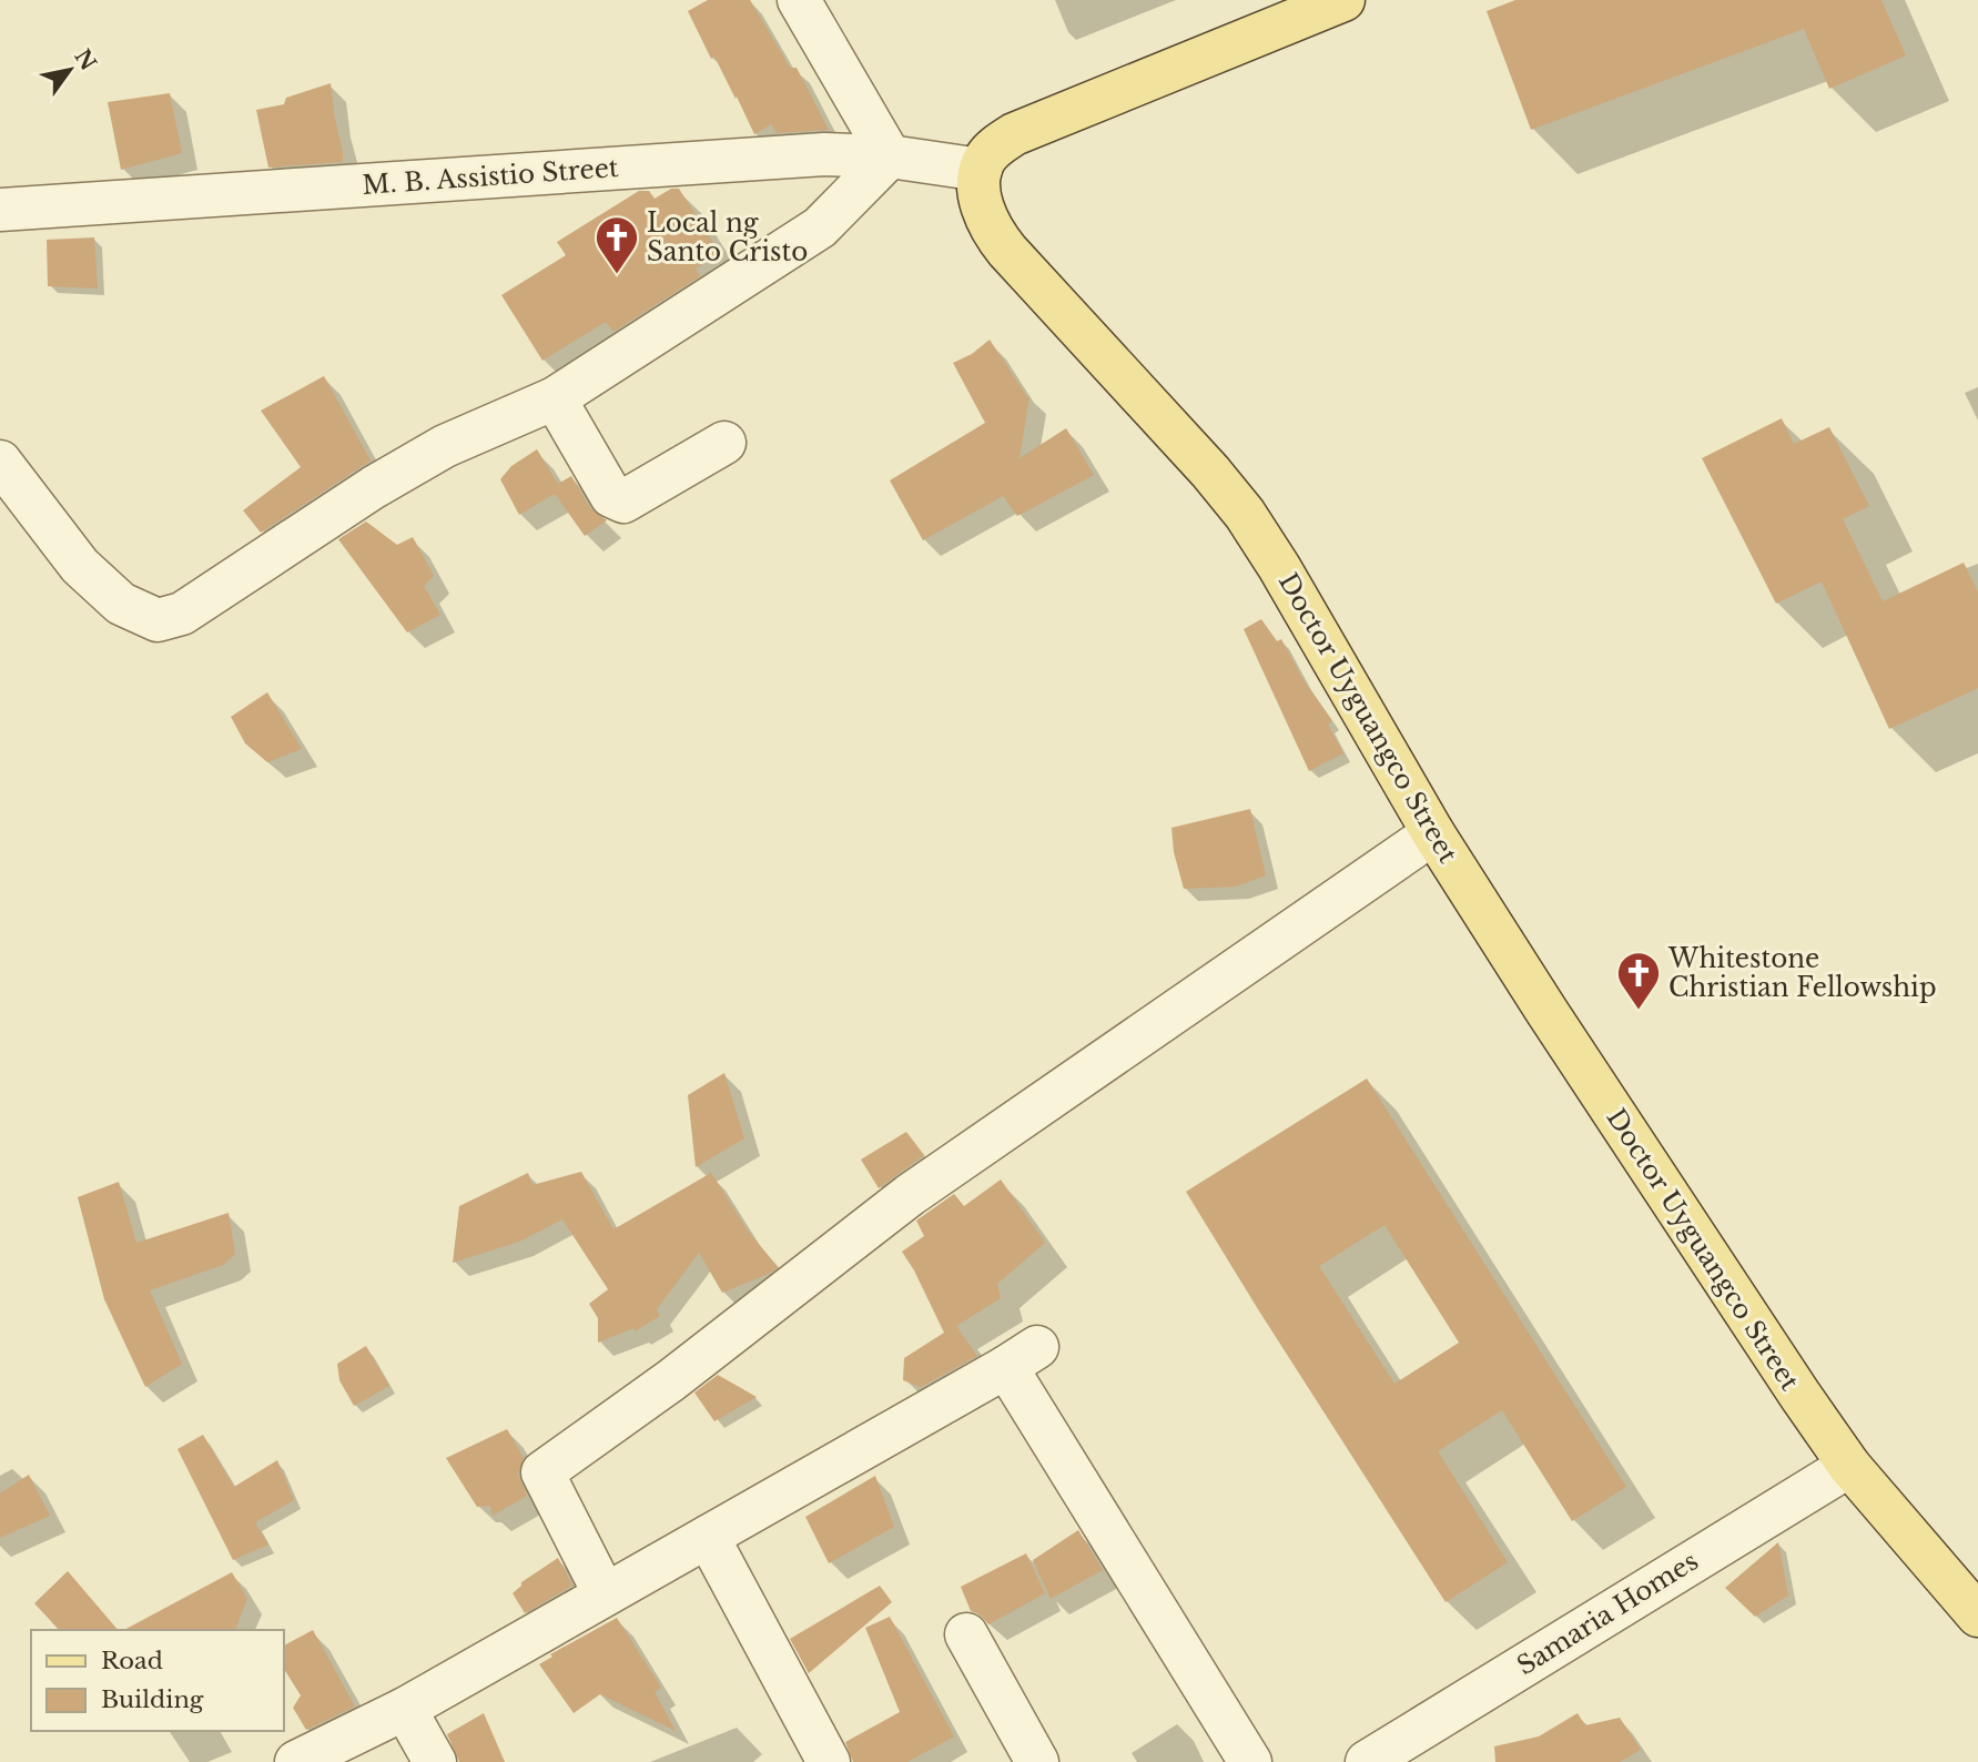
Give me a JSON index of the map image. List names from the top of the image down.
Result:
{
  "streets": {
    "main road": ["Doctor Uyguangco Street"],
    "street": ["M. B. Assistio Street", "Samaria Homes"]
  },
  "crossings": [
    ["M. B. Assistio Street", "Doctor Uyguangco Street"],
    ["Doctor Uyguangco Street", "Samaria Homes"]
  ],
  "places": {
    "church": ["Local ng Santo Cristo", "Whitestone Christian Fellowship"]
  },
  "legend": ["Road", "Building"],
  "north": "top right"
}
